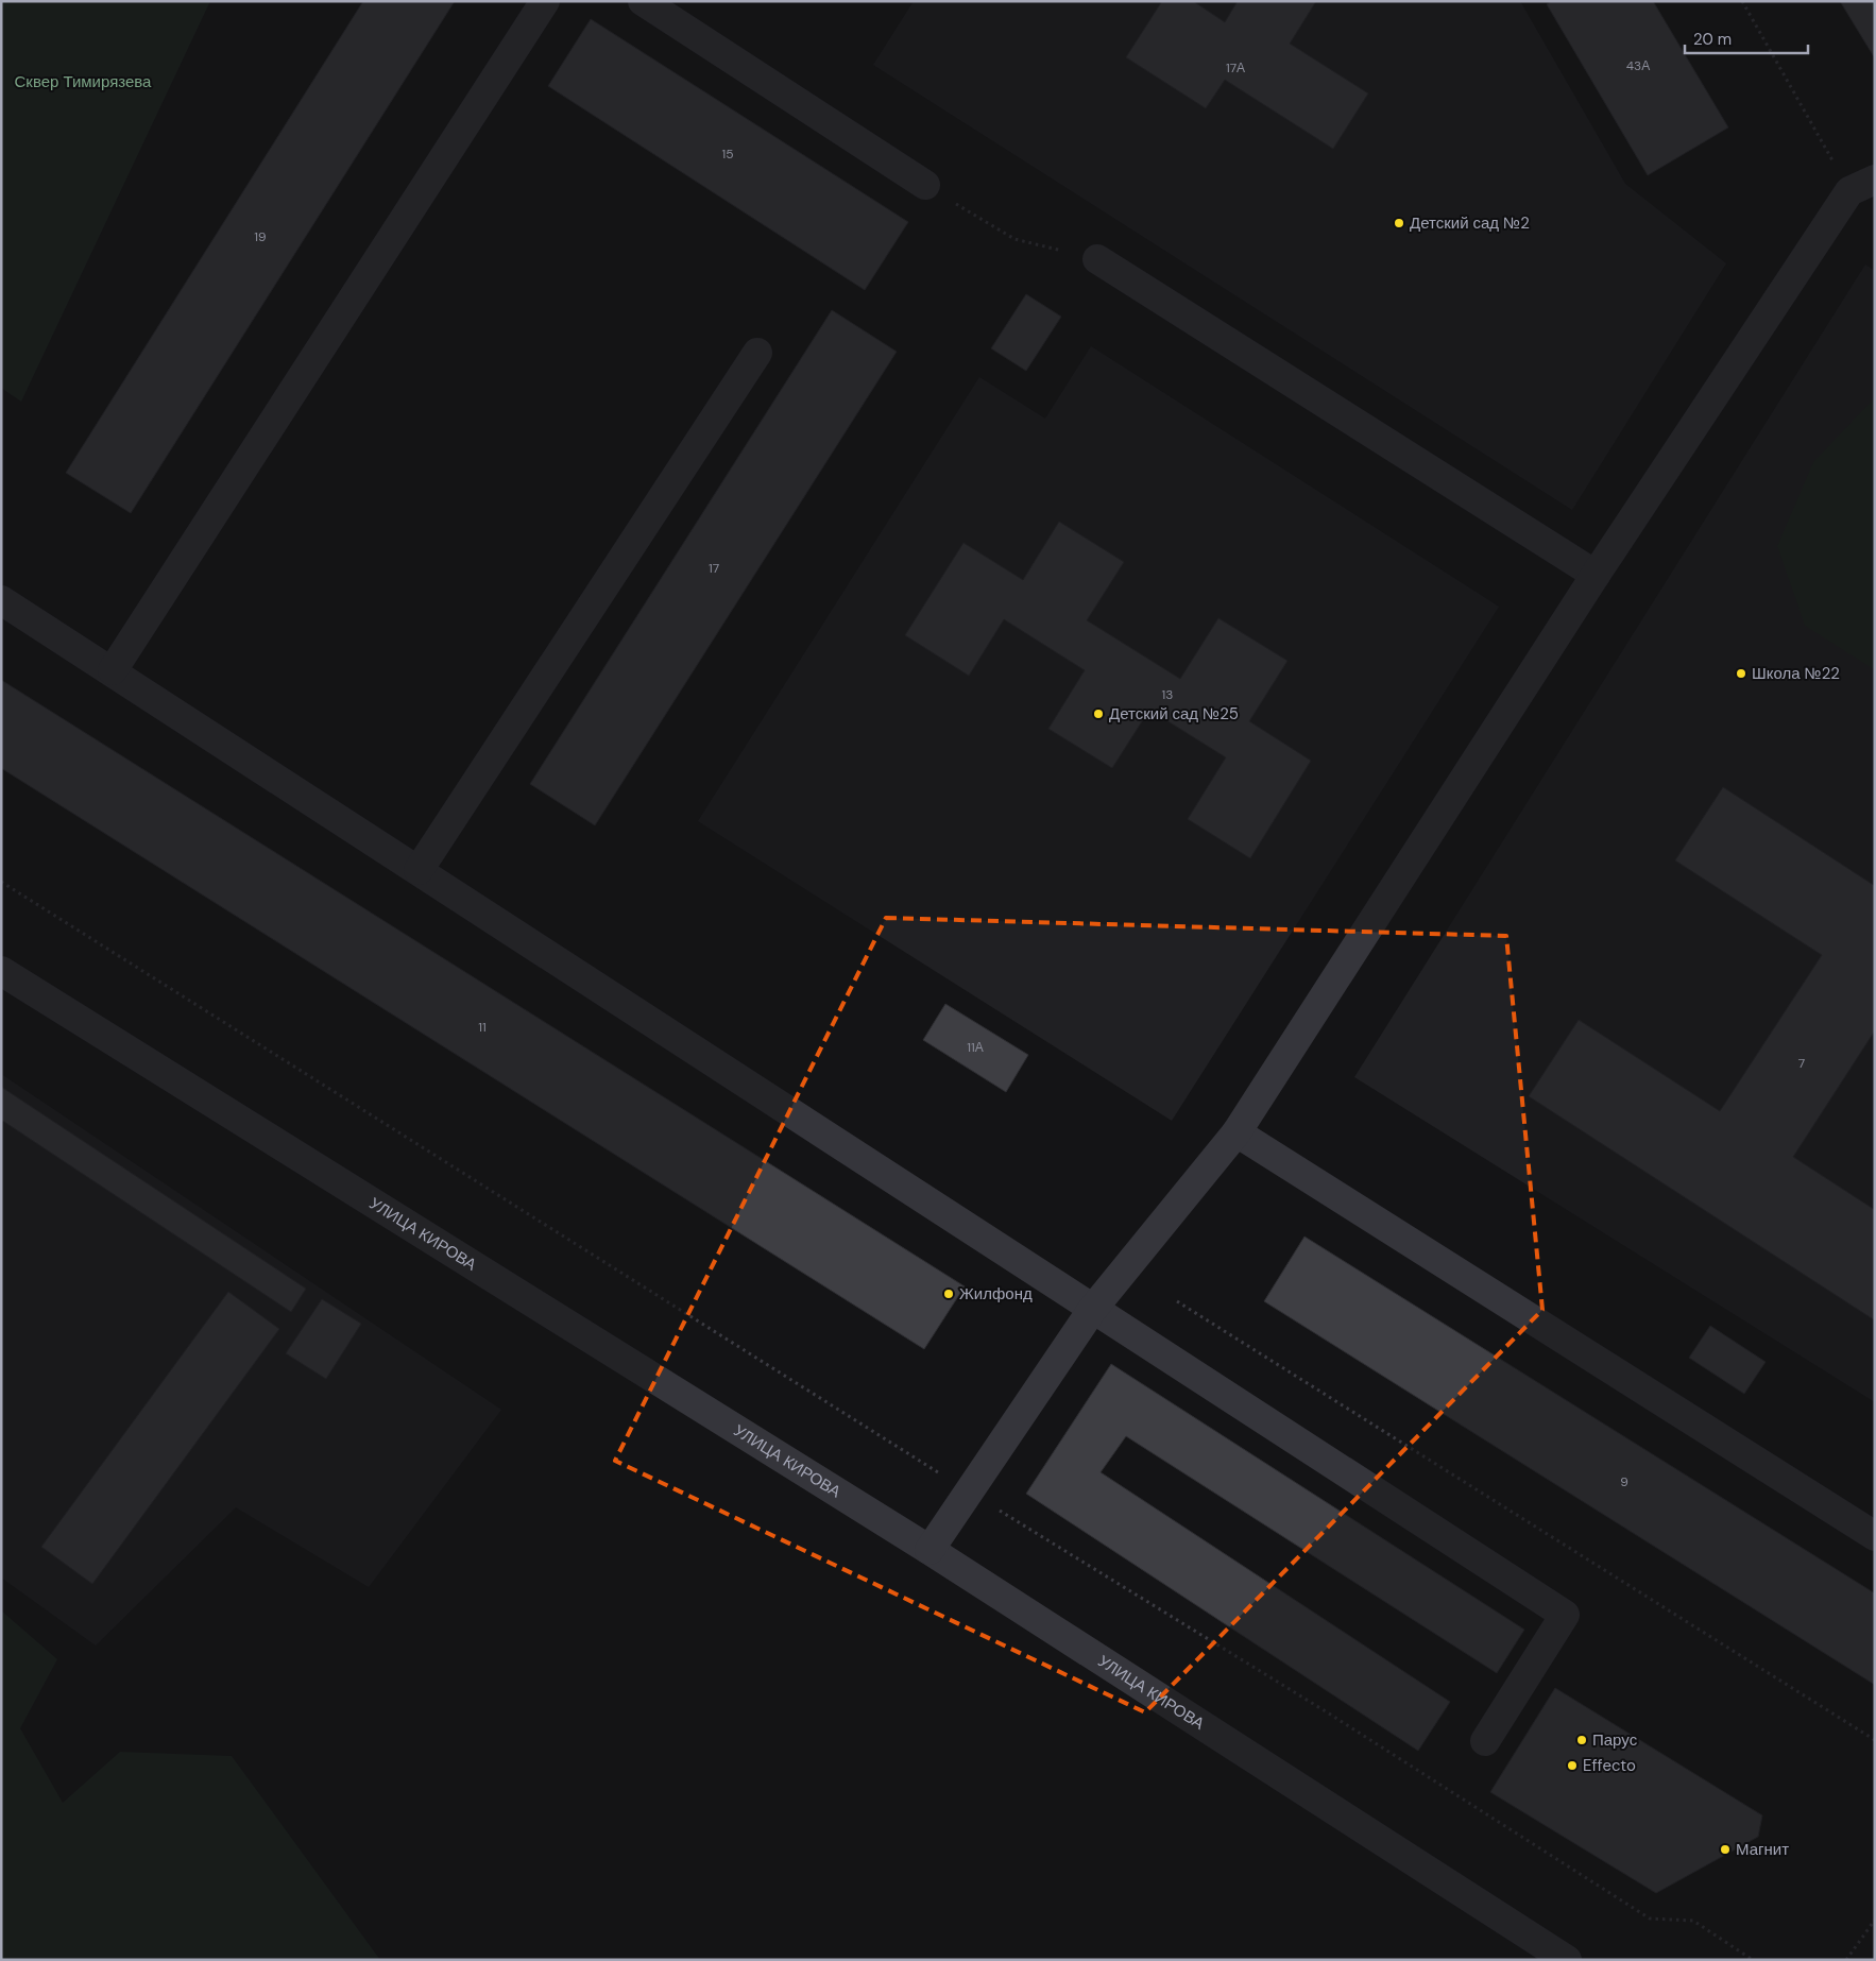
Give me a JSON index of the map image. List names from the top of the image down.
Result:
{
  "streets": {
    "street": ["УЛИЦА КИРОВА"]
  },
  "parks": ["Сквер Тимирязева"],
  "places": [
    "Детский сад №2",
    "Школа №22",
    "Детский сад №25",
    "Жилфонд",
    "Парус",
    "Effecto",
    "Магнит"
  ],
  "house_numbers": [
    "43А",
    "17А",
    "15",
    "19",
    "17",
    "13",
    "11",
    "11А",
    "7",
    "9"
  ],
  "scale_bar": "20 m"
}
